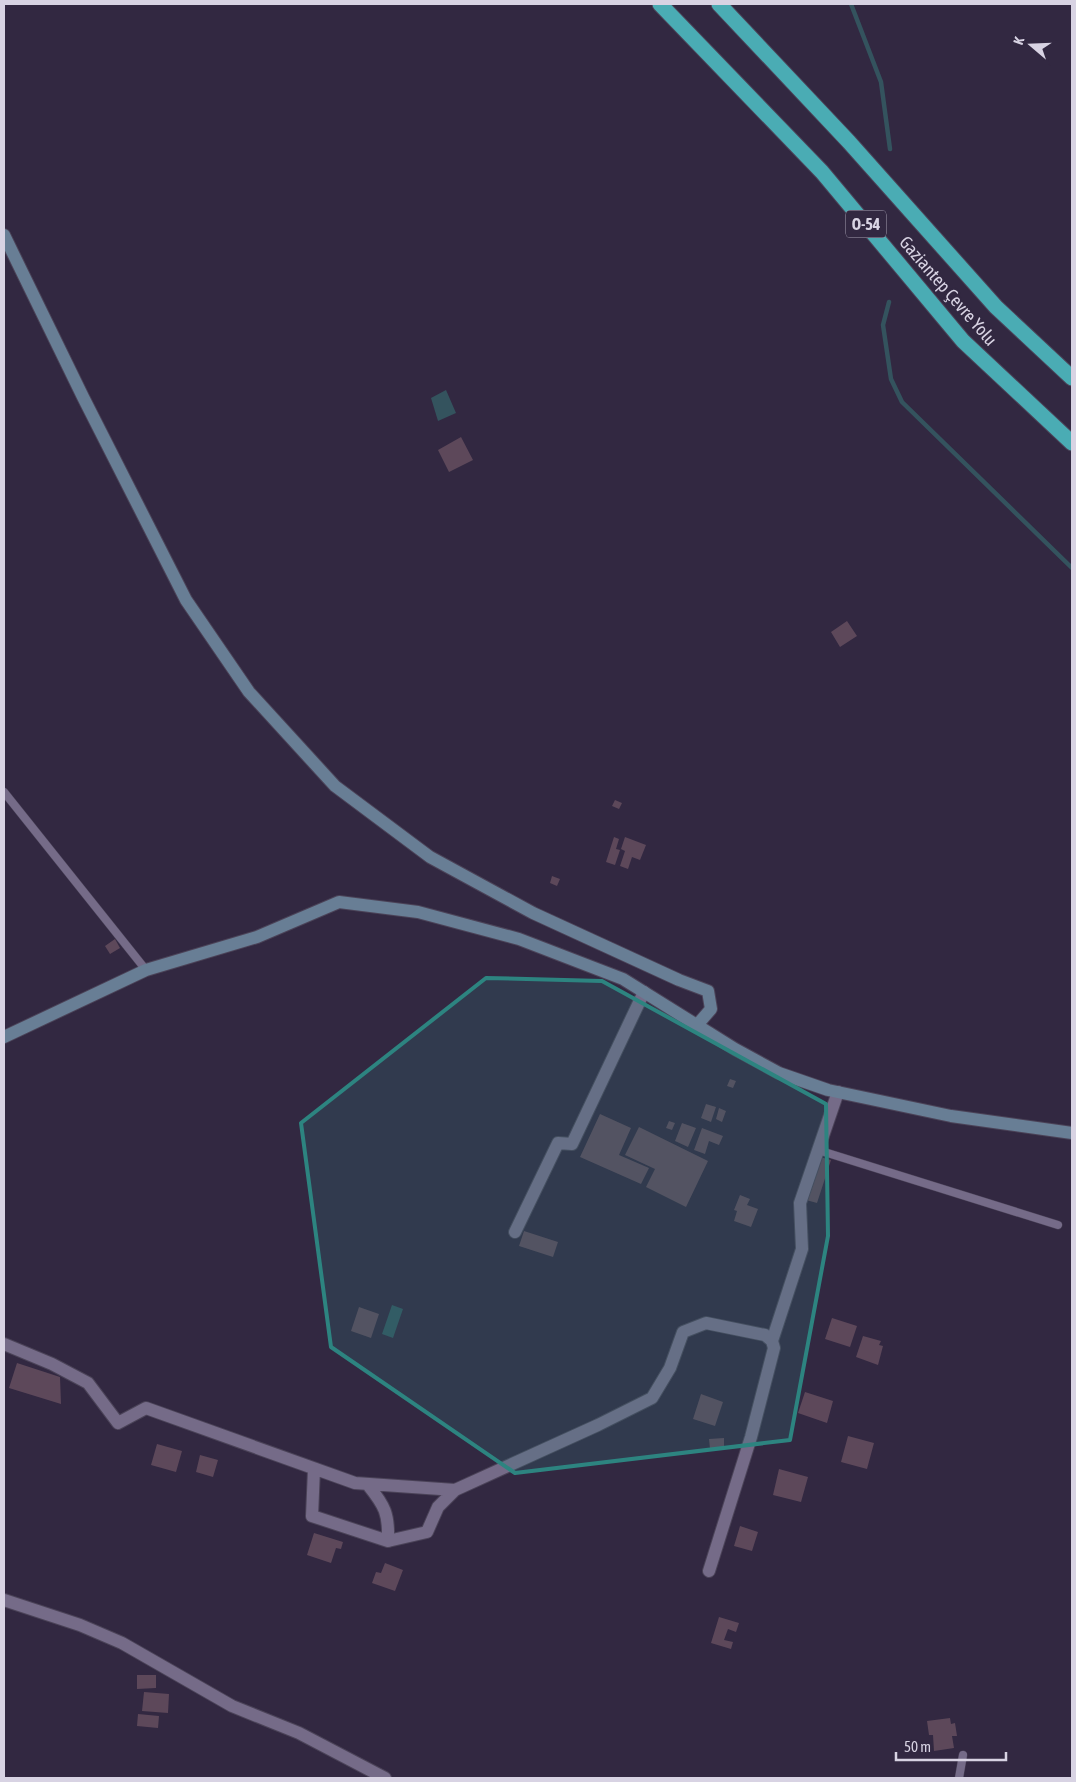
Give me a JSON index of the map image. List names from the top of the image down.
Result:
{
  "streets": {
    "highway": ["O-54", "Gaziantep Çevre Yolu"]
  },
  "scale_bar": "50 m",
  "north": "left"
}
